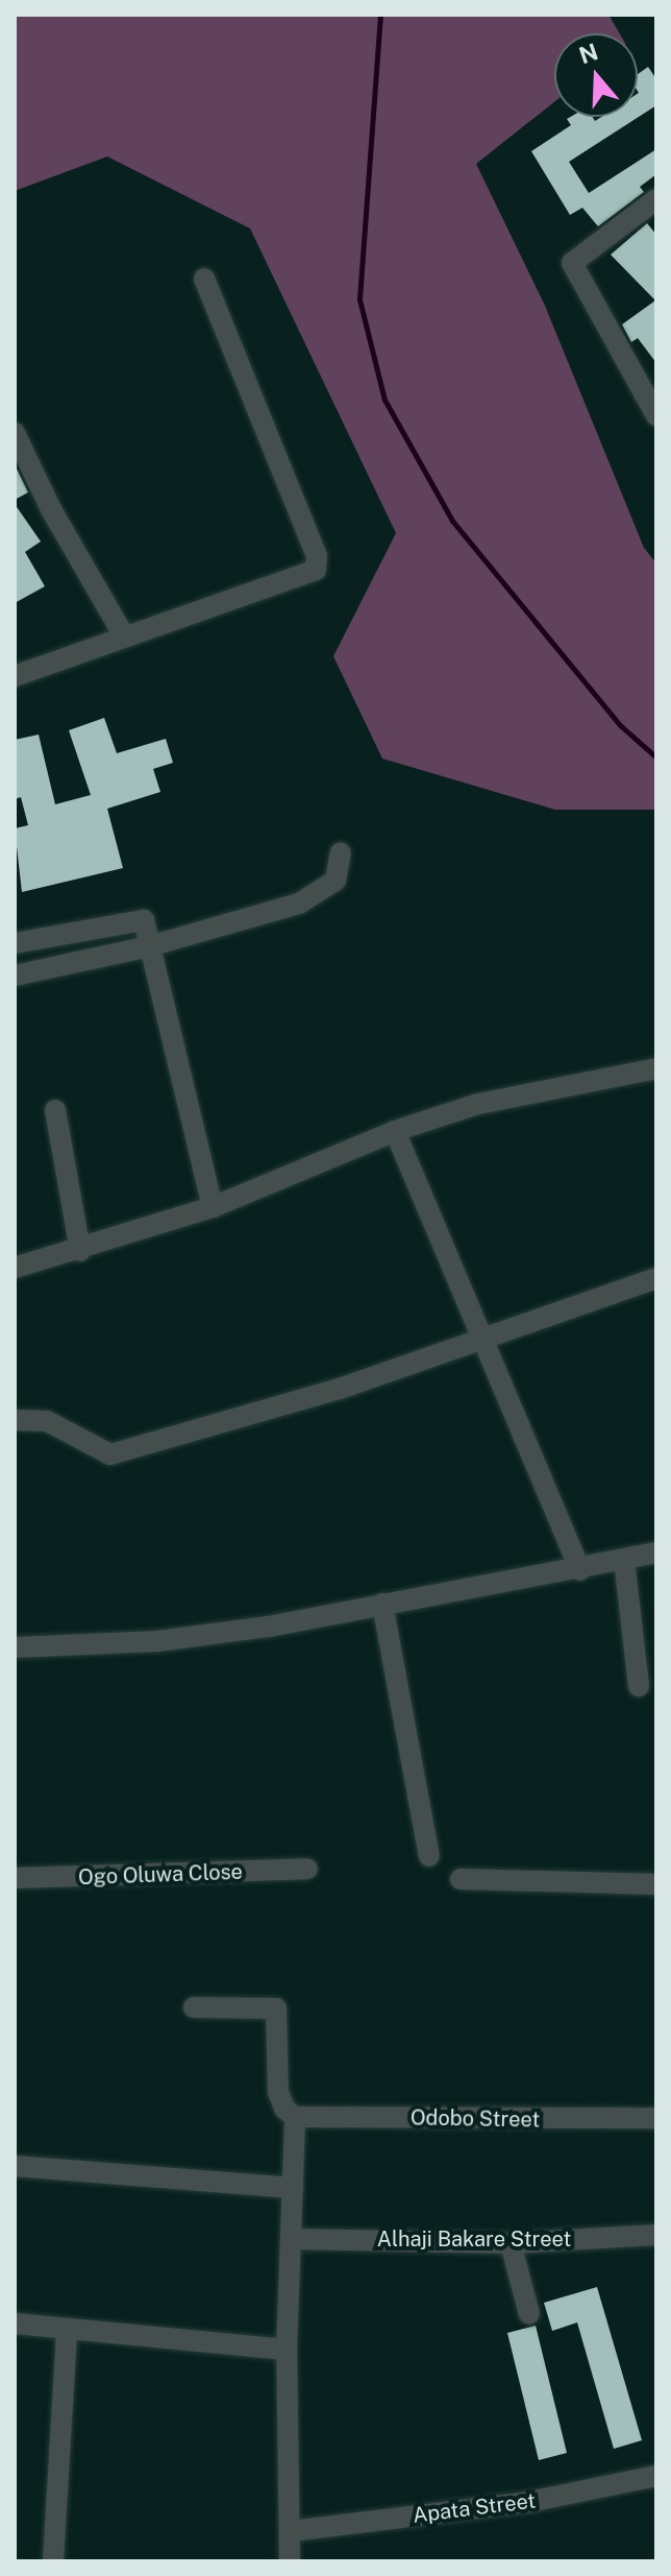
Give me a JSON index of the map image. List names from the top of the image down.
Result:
{
  "streets": {
    "street": [
      "Ogo Oluwa Close",
      "Odobo Street",
      "Alhaji Bakare Street",
      "Apata Street"
    ]
  },
  "north": "top"
}
